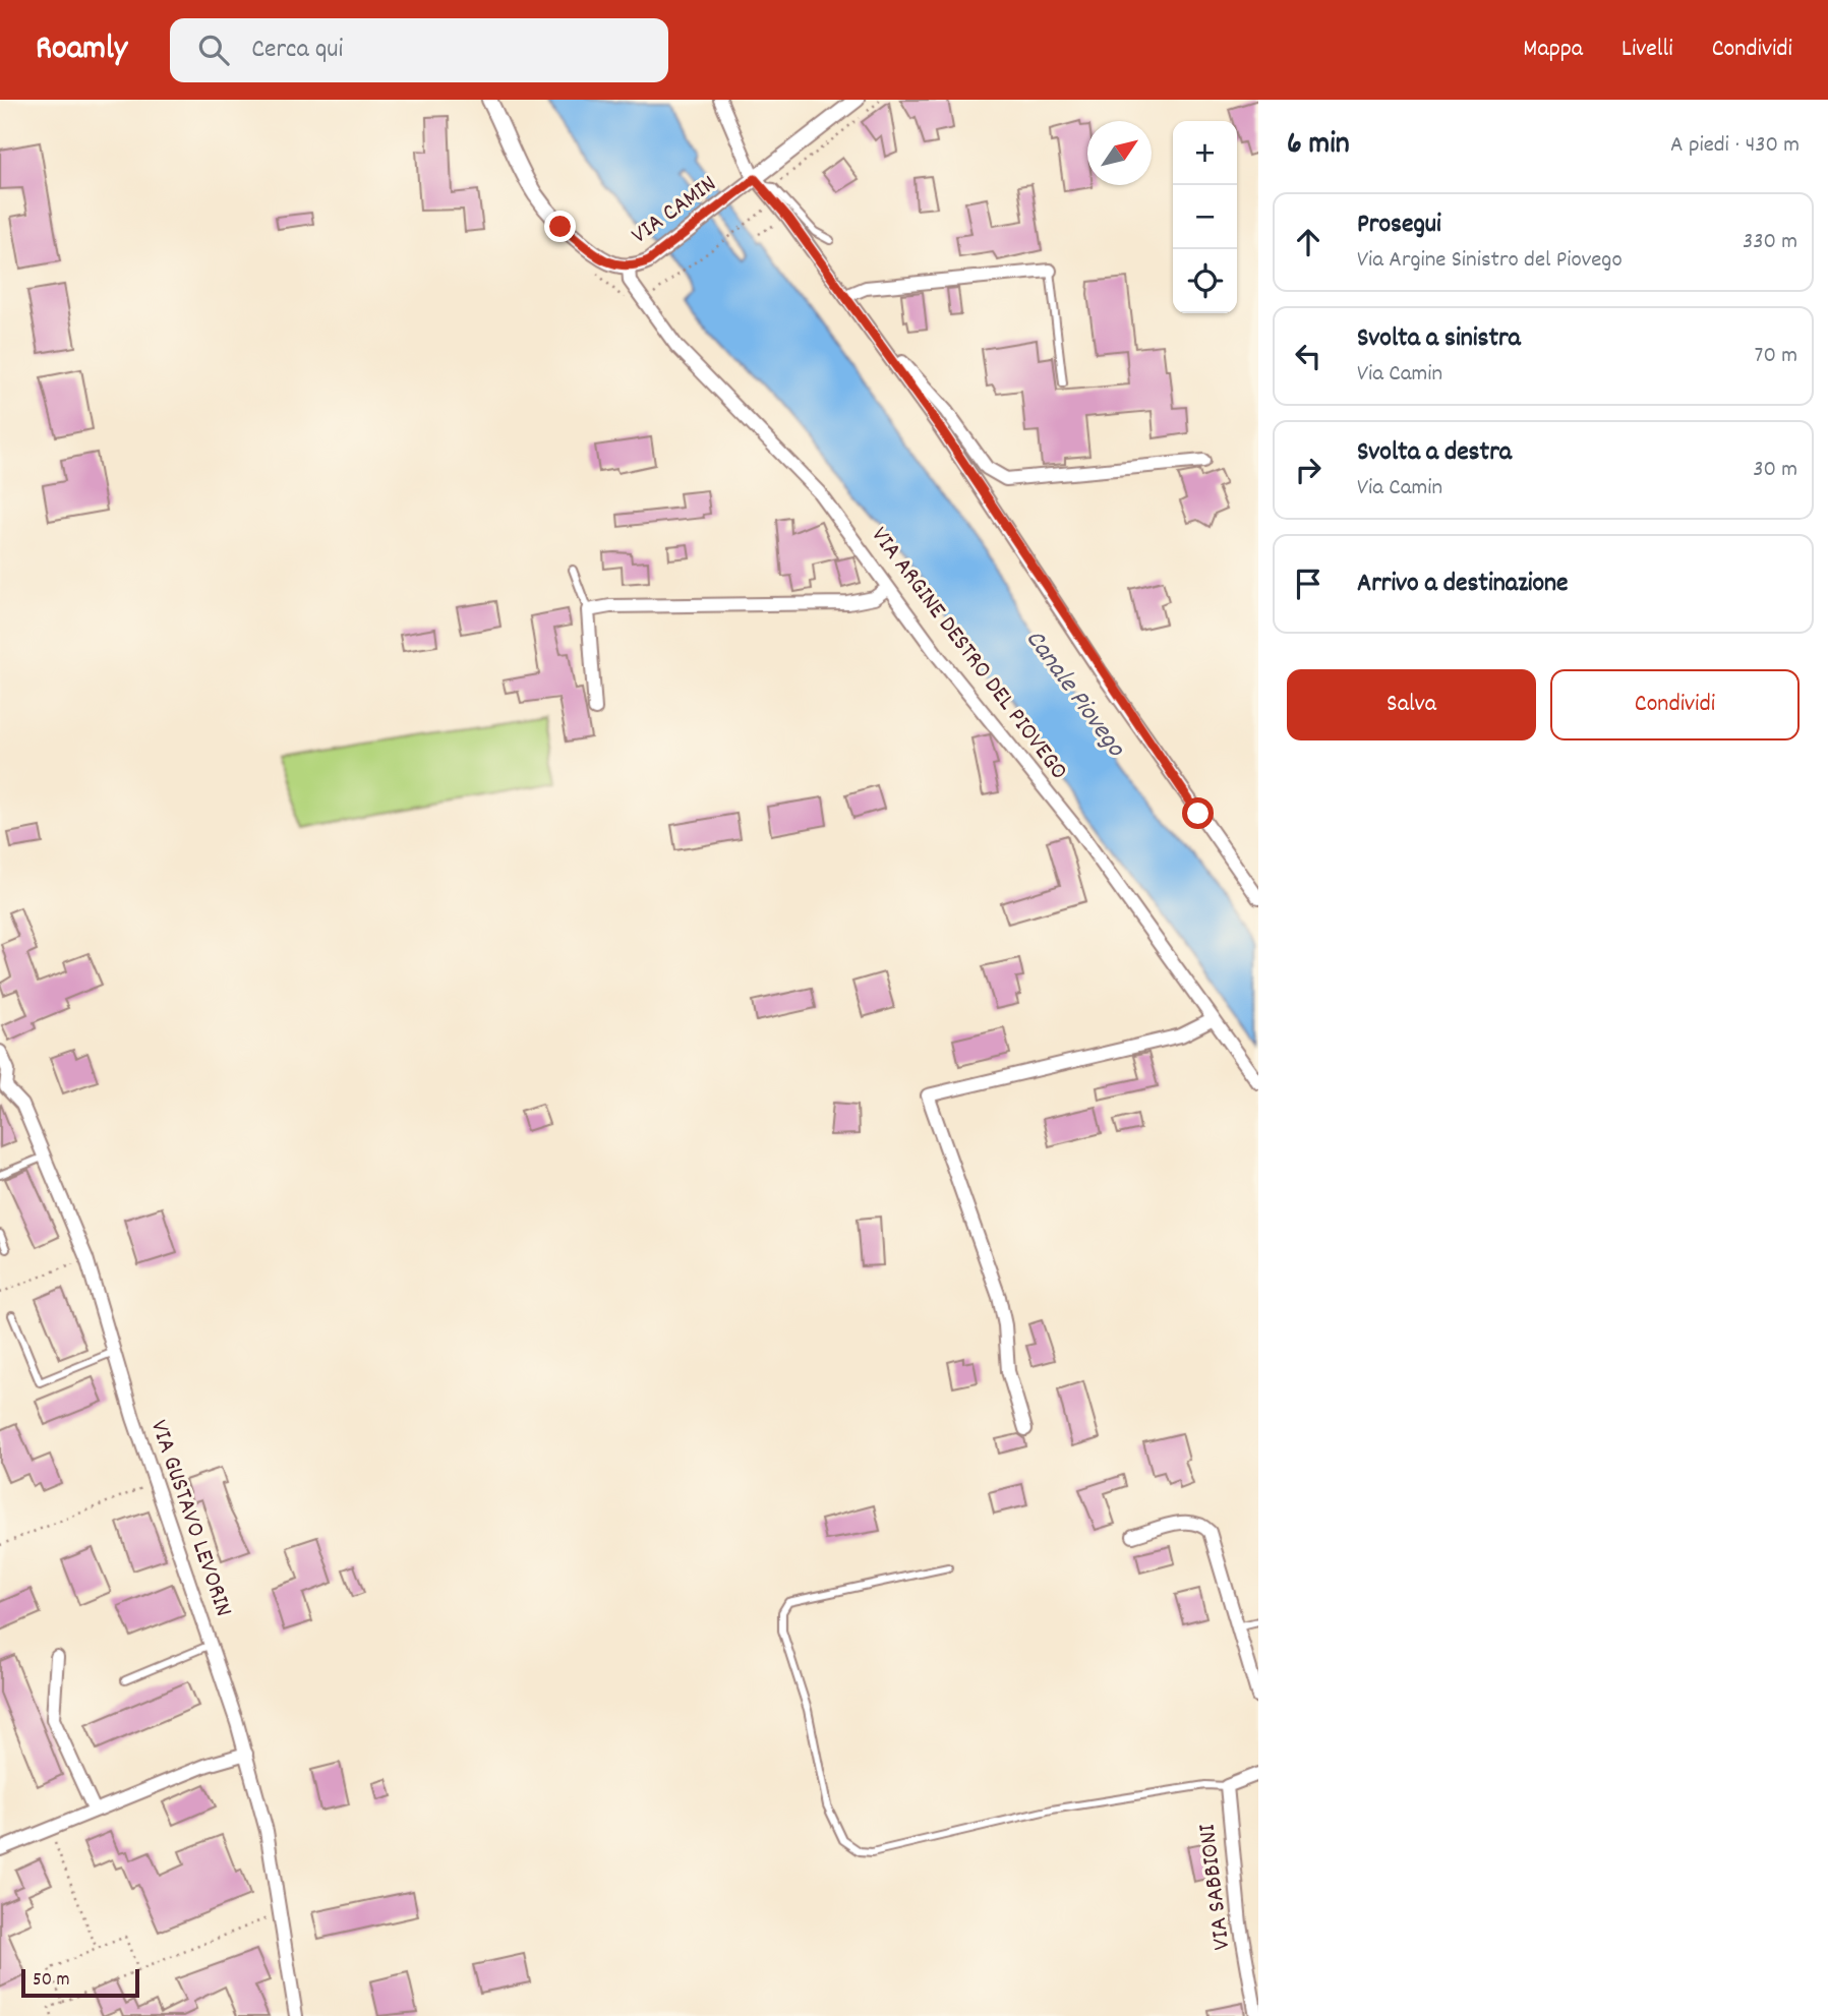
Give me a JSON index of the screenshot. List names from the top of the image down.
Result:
{
  "streets": {
    "street": [
      "VIA CAMIN",
      "VIA ARGINE DESTRO DEL PIOVEGO",
      "VIA GUSTAVO LEVORIN",
      "VIA SABBIONI"
    ]
  },
  "crossings": [
    ["VIA CAMIN", "VIA ARGINE DESTRO DEL PIOVEGO"]
  ],
  "water": ["Canale Piovego"],
  "scale_bar": "50 m",
  "north": "top right",
  "page": {
    "header": "Roamly",
    "search": "Cerca qui",
    "nav": ["Mappa", "Livelli", "Condividi"],
    "heading": ["6 min", "A piedi · 430 m"],
    "map_buttons": ["+", "−"],
    "list": [
      ["Prosegui", "Via Argine Sinistro del Piovego", "330 m"],
      ["Svolta a sinistra", "Via Camin", "70 m"],
      ["Svolta a destra", "Via Camin", "30 m"],
      "Arrivo a destinazione"
    ],
    "buttons": ["Salva", "Condividi"],
    "scale": "50 m"
  }
}
